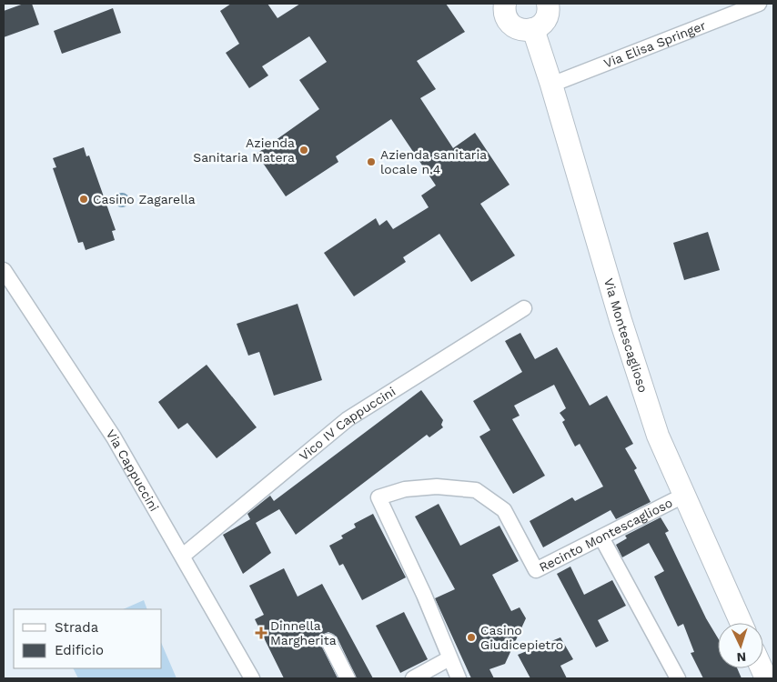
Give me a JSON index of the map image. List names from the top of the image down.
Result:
{
  "streets": {
    "main road": ["Via Montescaglioso"],
    "street": [
      "Via Elisa Springer",
      "Vico IV Cappuccini",
      "Via Cappuccini",
      "Recinto Montescaglioso"
    ]
  },
  "crossings": [
    ["Via Elisa Springer", "Via Montescaglioso"],
    ["Via Montescaglioso", "Recinto Montescaglioso"],
    ["Vico IV Cappuccini", "Via Cappuccini"]
  ],
  "places": {
    "other": [
      "Azienda Sanitaria Matera",
      "Azienda sanitaria locale n.4",
      "Casino Zagarella",
      "Casino Giudicepietro"
    ],
    "health": ["Dinnella Margherita"]
  },
  "legend": ["Strada", "Edificio"],
  "north": "bottom"
}
